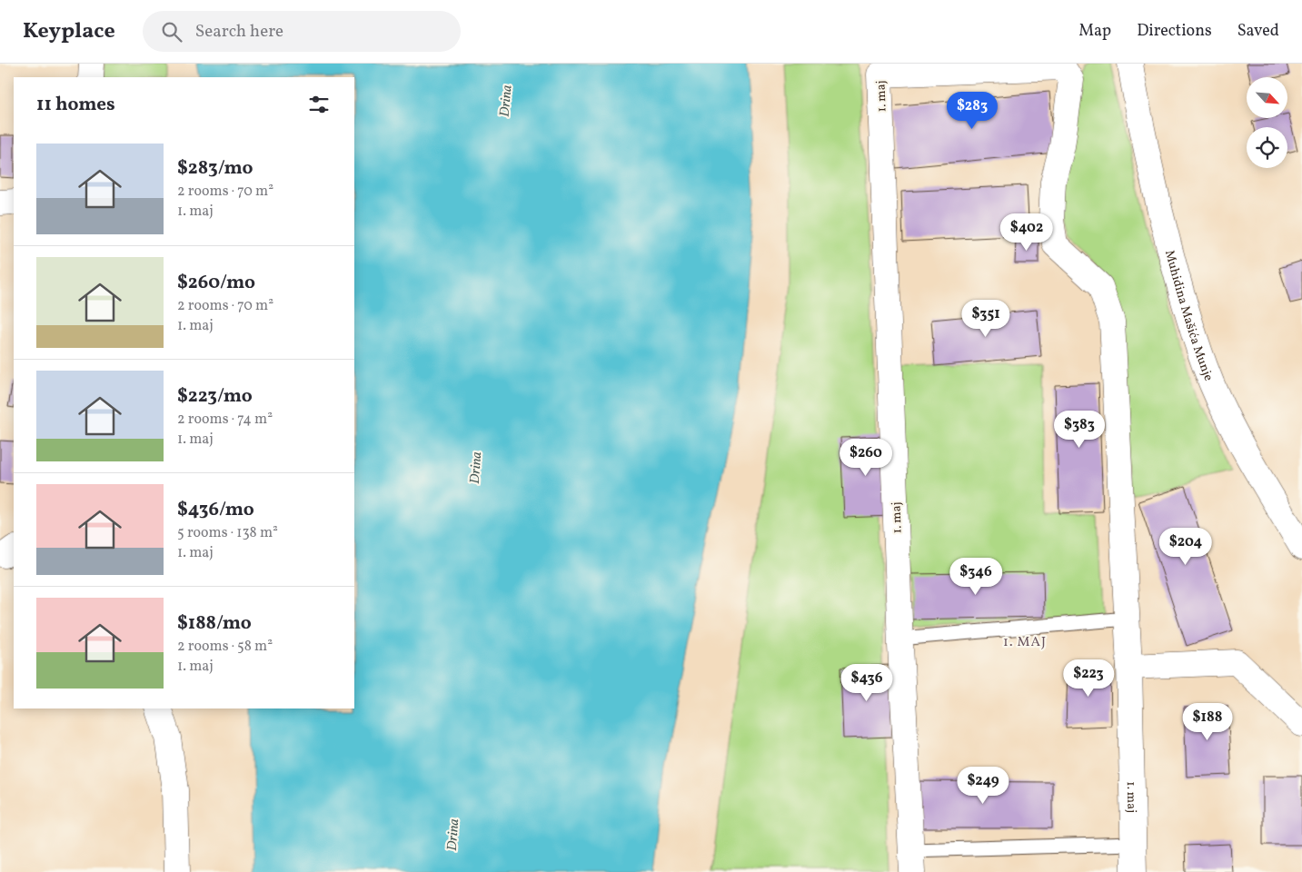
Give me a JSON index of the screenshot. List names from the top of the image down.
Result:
{
  "streets": {
    "street": ["1. maj", "Muhidina Mašića Munje"]
  },
  "districts": ["1. MAJ"],
  "water": ["Drina"],
  "north": "bottom right",
  "page": {
    "header": "Keyplace",
    "search": "Search here",
    "nav": ["Map", "Directions", "Saved"],
    "heading": "11 homes",
    "price": [
      "$283",
      "$402",
      "$351",
      "$383",
      "$260",
      "$204",
      "$346",
      "$223",
      "$436",
      "$188",
      "$249"
    ],
    "list": [
      {
        "name": "$283/mo",
        "note": "2 rooms · 70 m² · 1. maj"
      },
      {
        "name": "$260/mo",
        "note": "2 rooms · 70 m² · 1. maj"
      },
      {
        "name": "$223/mo",
        "note": "2 rooms · 74 m² · 1. maj"
      },
      {
        "name": "$436/mo",
        "note": "5 rooms · 138 m² · 1. maj"
      },
      {
        "name": "$188/mo",
        "note": "2 rooms · 58 m² · 1. maj"
      }
    ]
  }
}
